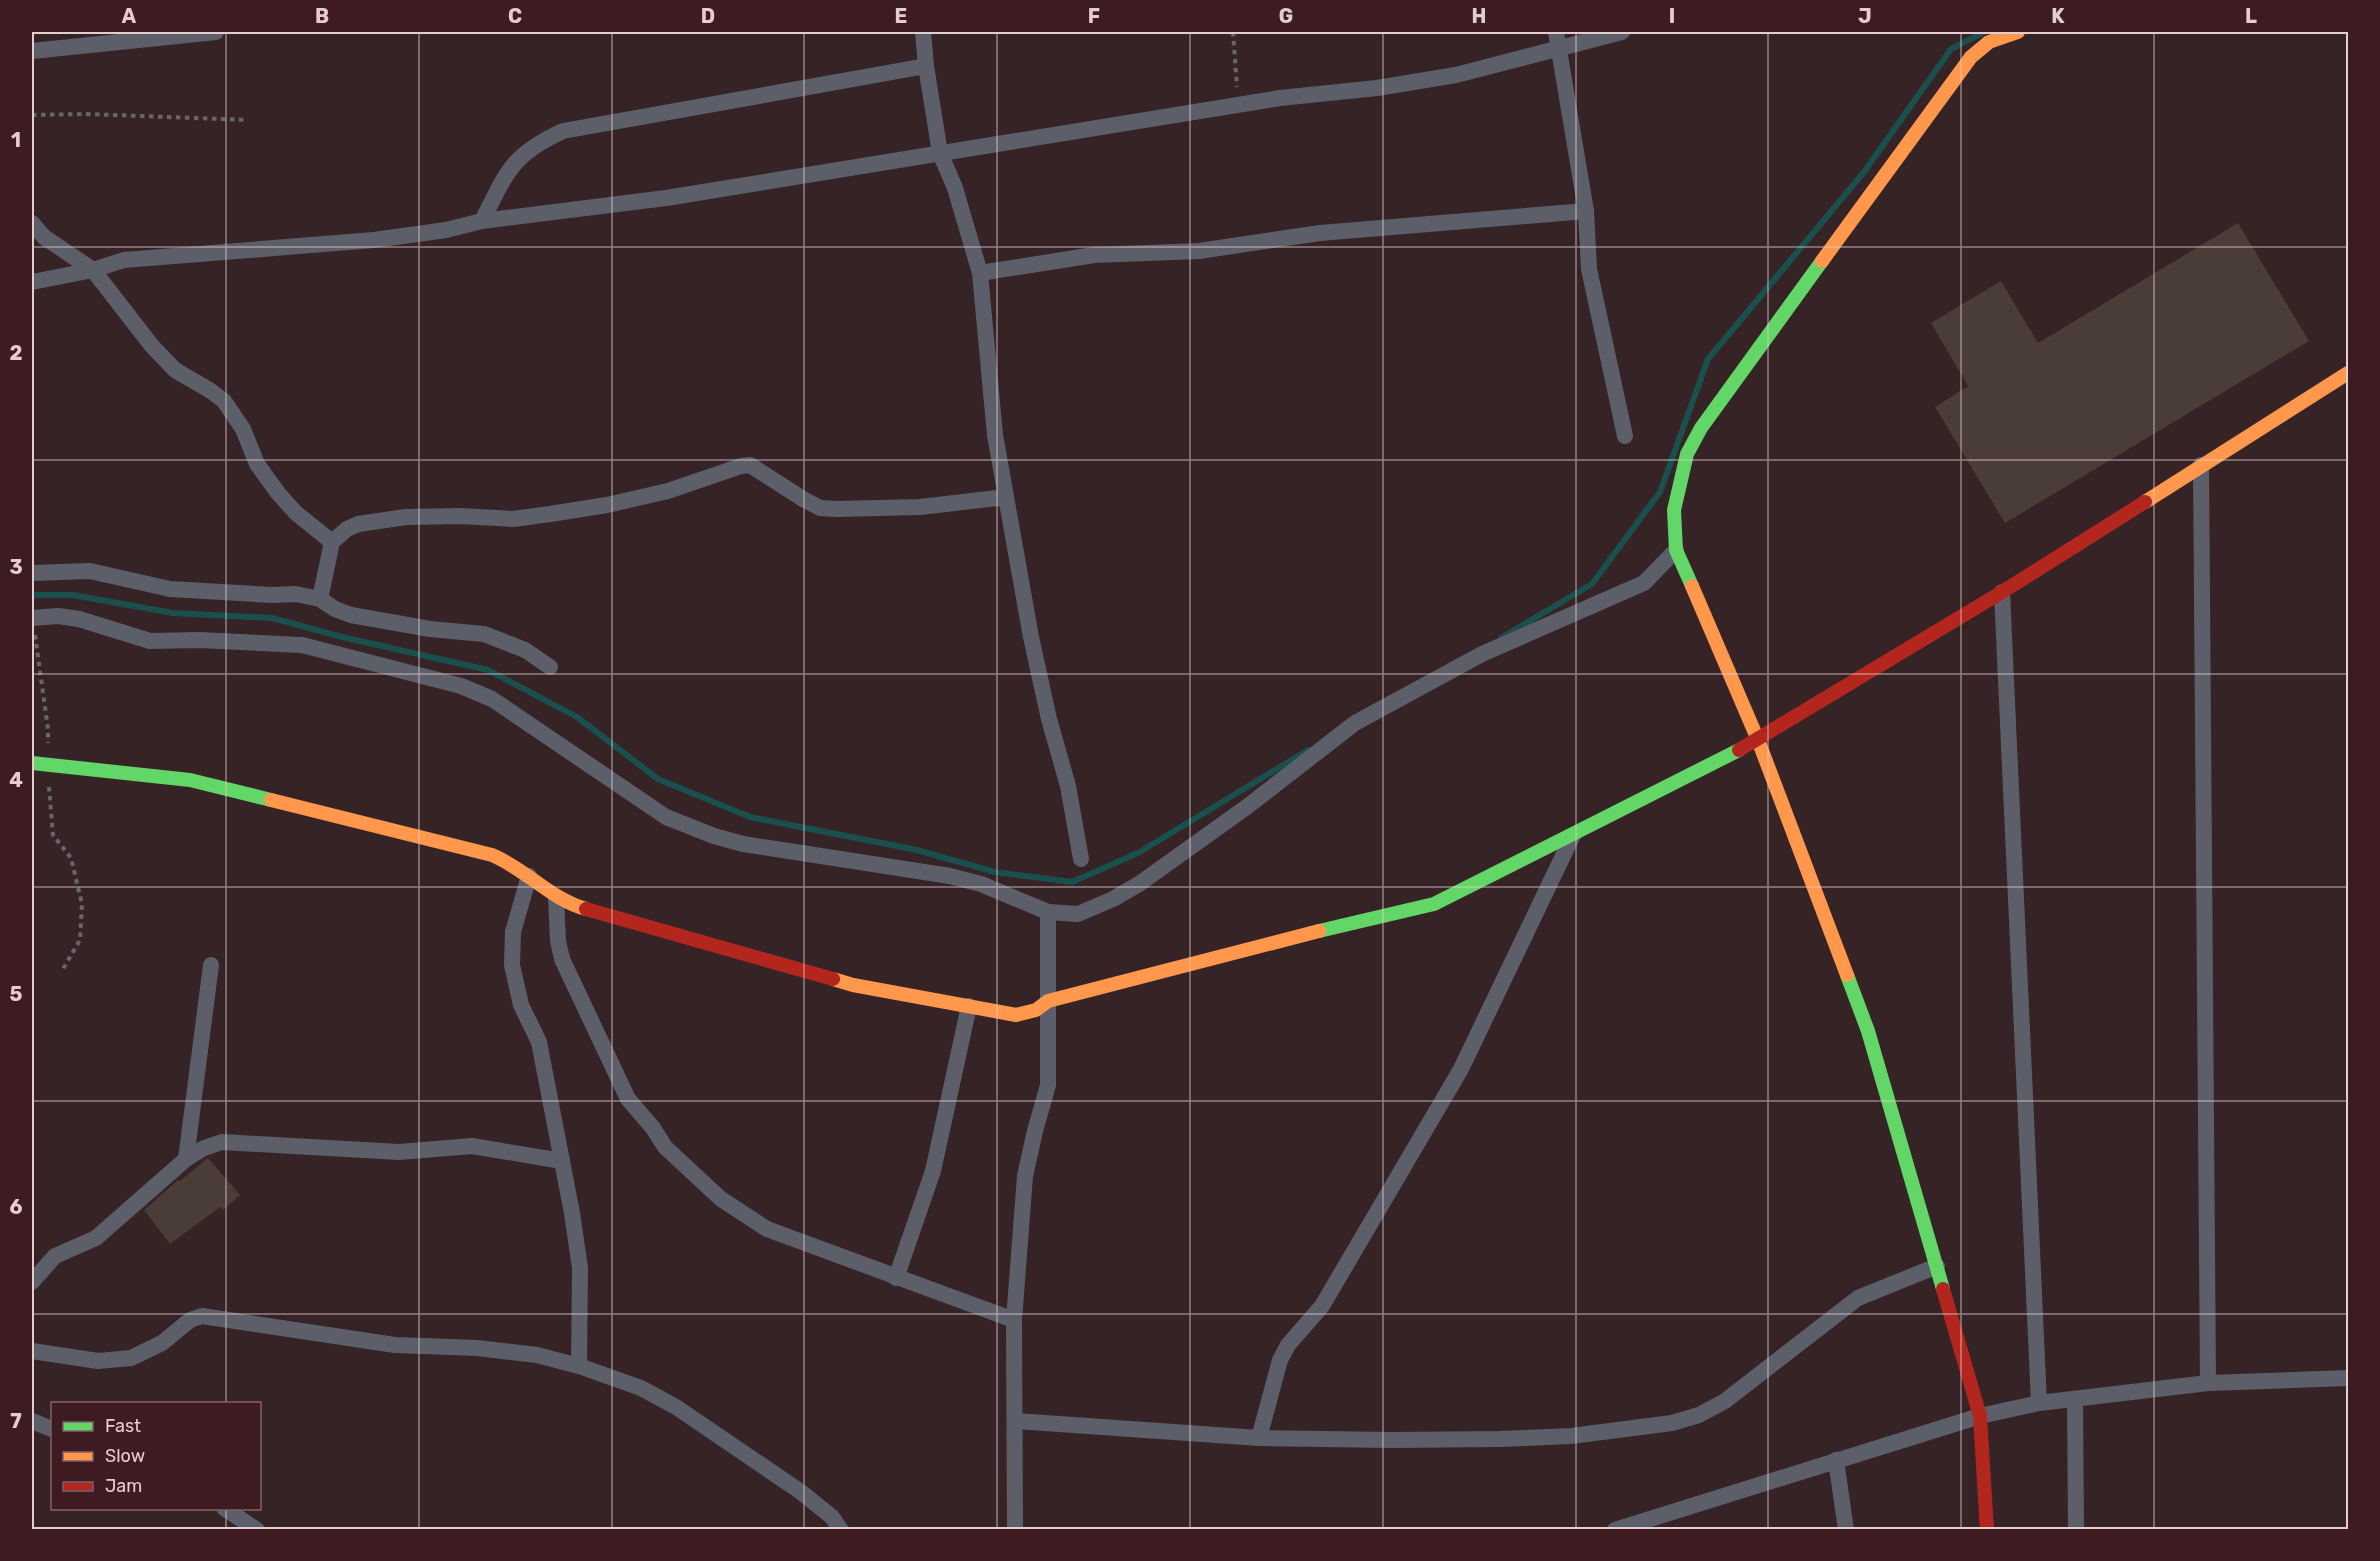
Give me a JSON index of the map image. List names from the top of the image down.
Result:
{
  "legend": ["Fast", "Slow", "Jam"],
  "grid": {
    "columns": [
      "A",
      "B",
      "C",
      "D",
      "E",
      "F",
      "G",
      "H",
      "I",
      "J",
      "K",
      "L"
    ],
    "rows": [
      "1",
      "2",
      "3",
      "4",
      "5",
      "6",
      "7"
    ]
  }
}
